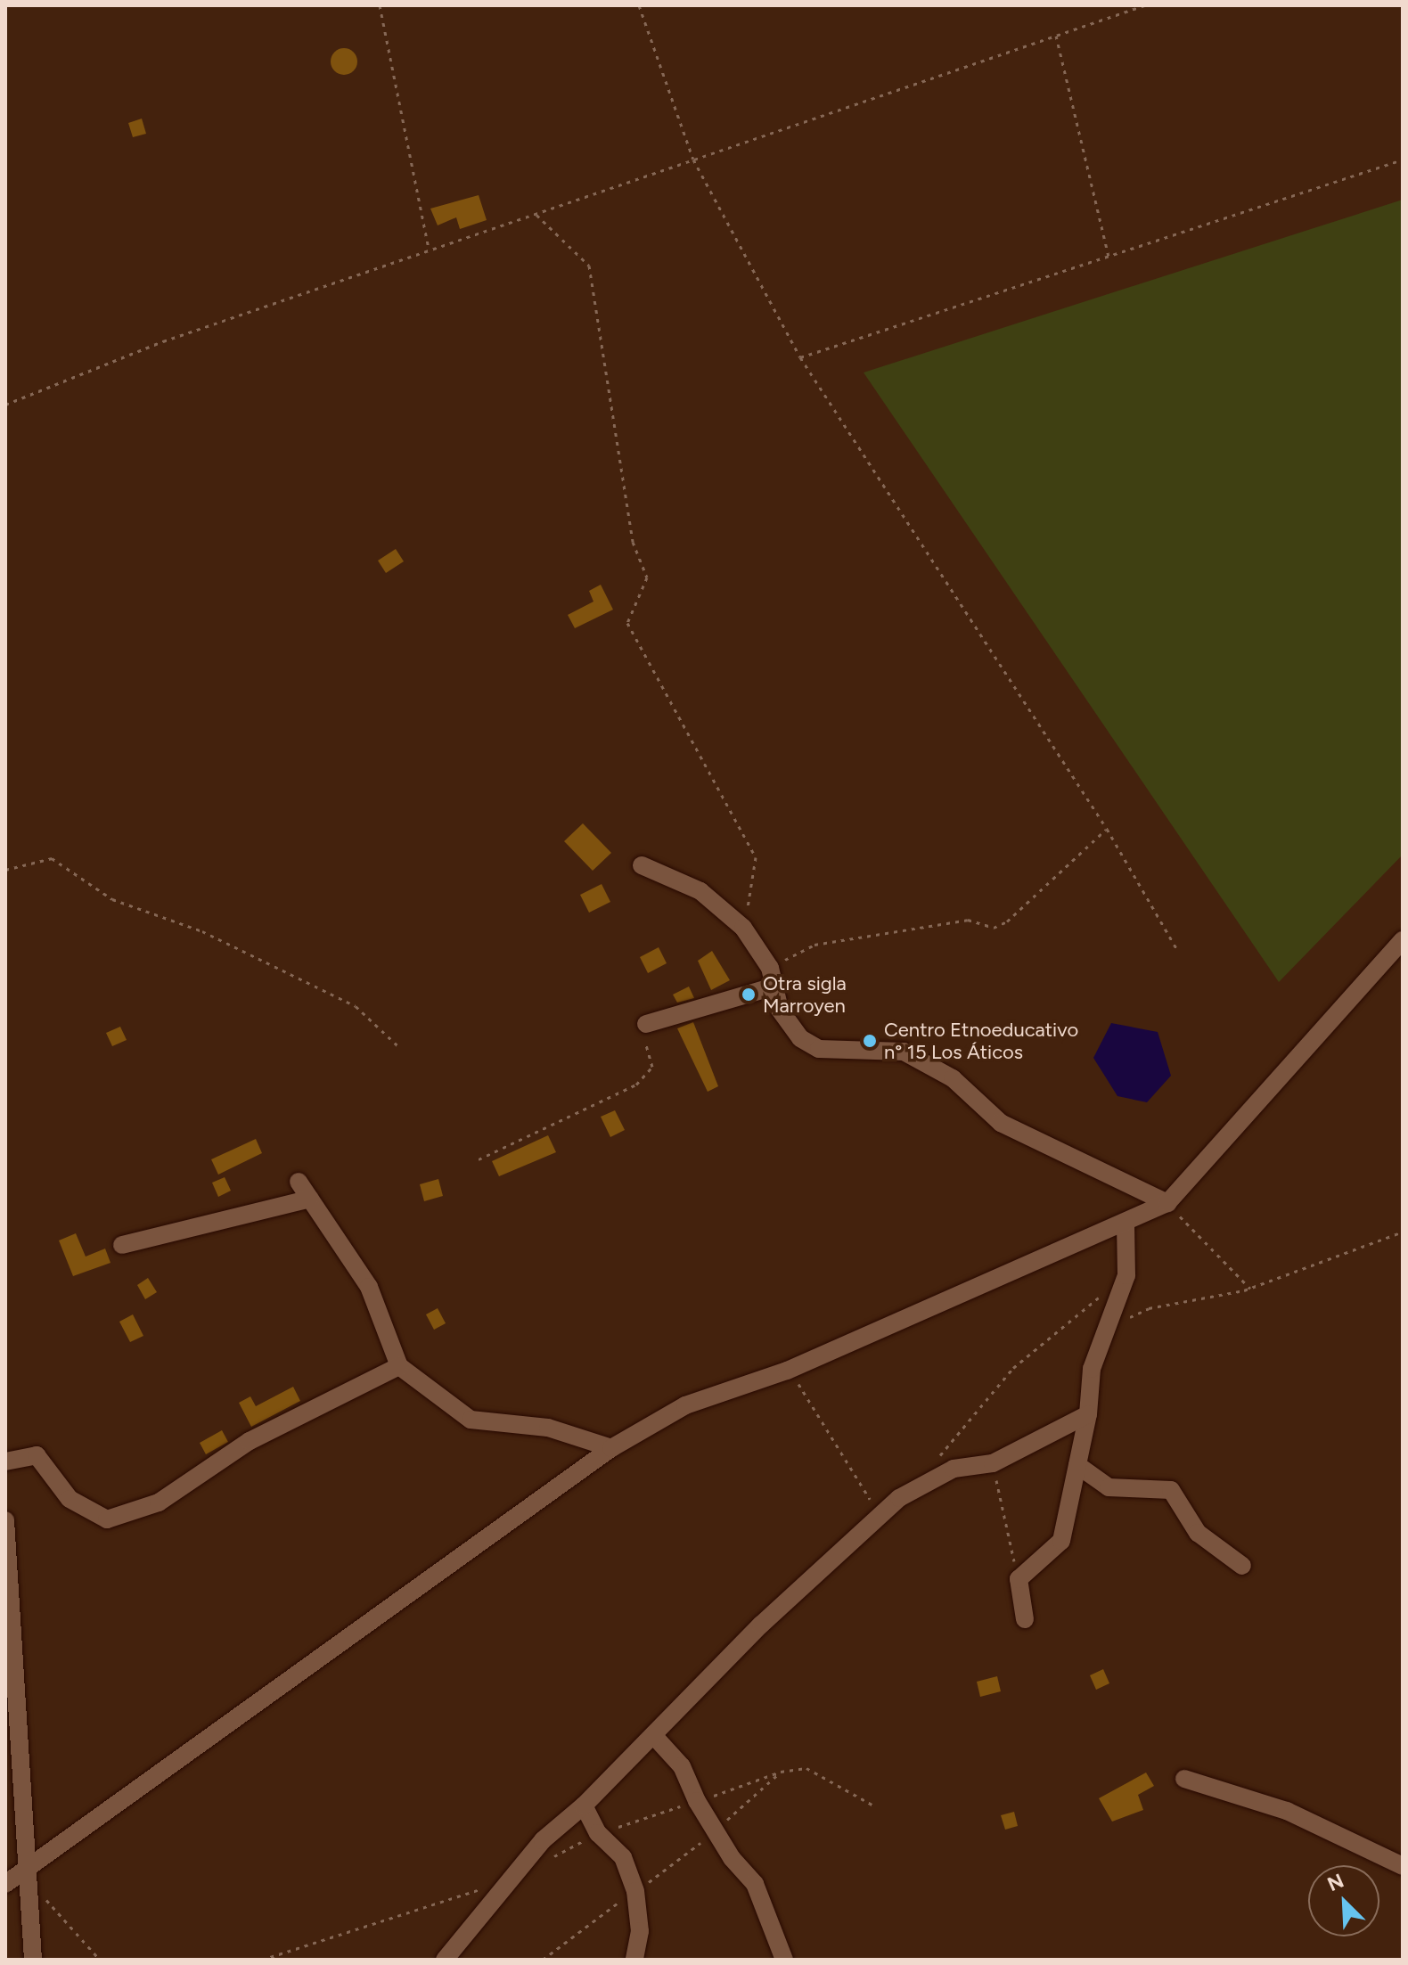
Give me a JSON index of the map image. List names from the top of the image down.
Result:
{
  "places": ["Otra sigla Marroyen", "Centro Etnoeducativo n° 15 Los Áticos"],
  "north": "top left"
}
